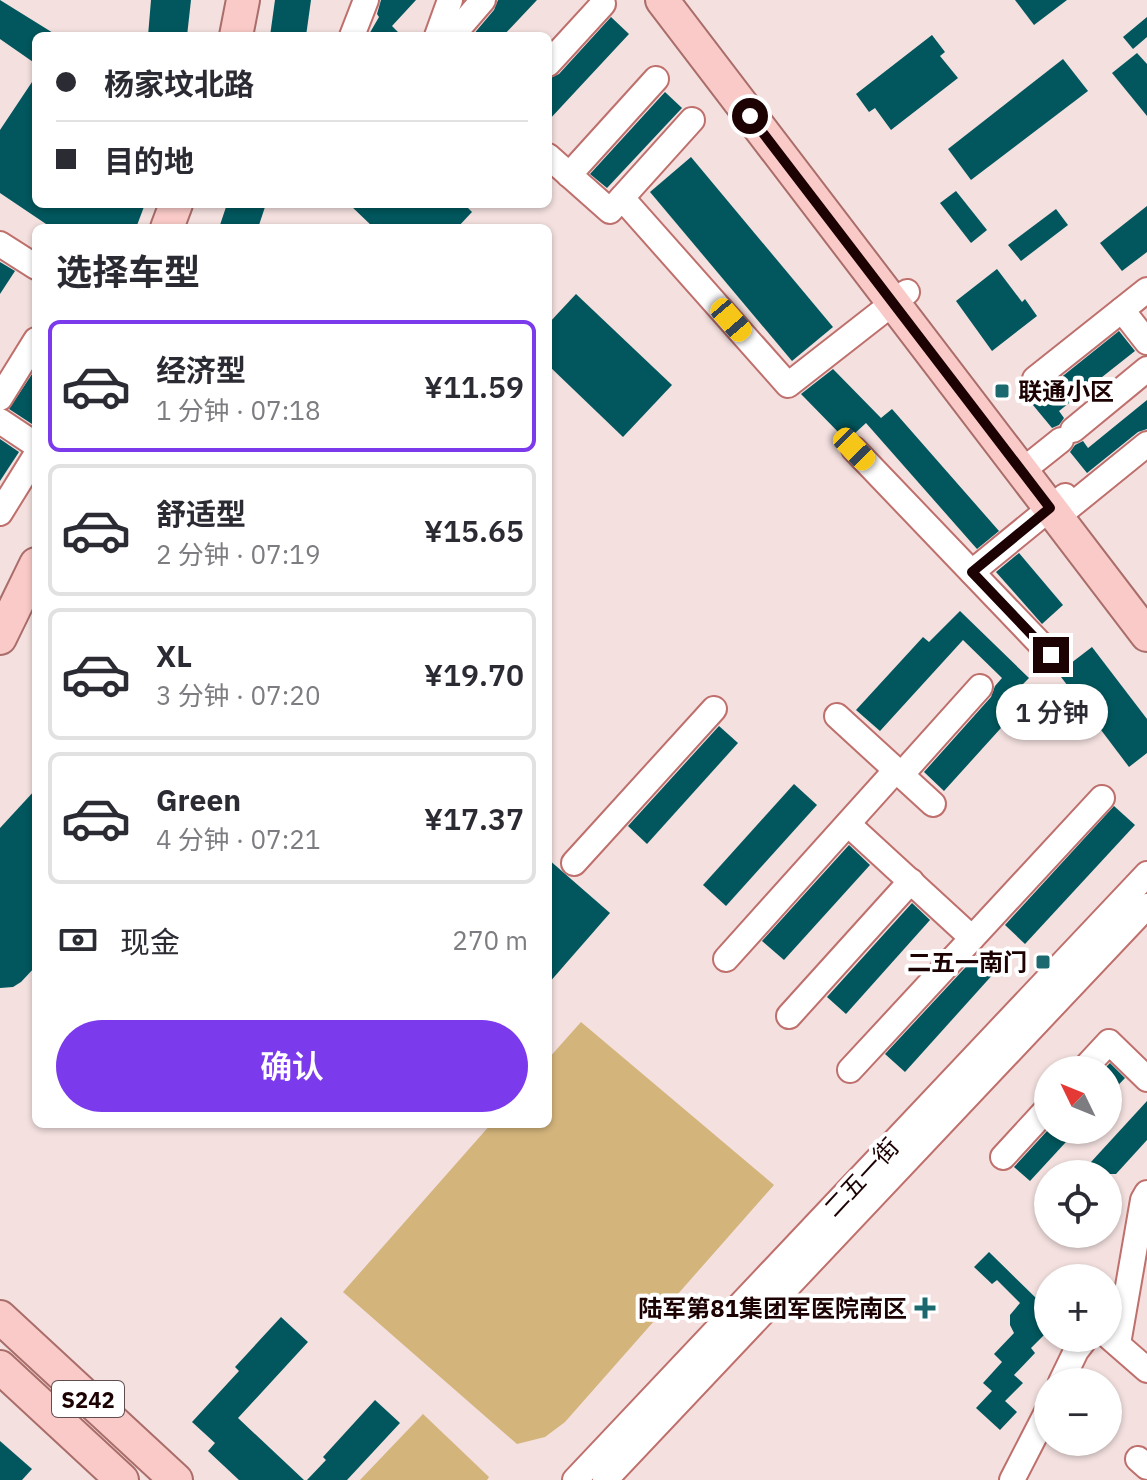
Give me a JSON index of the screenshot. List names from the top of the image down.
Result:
{
  "streets": {
    "main road": ["S242"],
    "street": ["二五一街"]
  },
  "places": {
    "transit": ["联通小区", "二五一南门"],
    "health": ["陆军第81集团军医院南区"]
  },
  "north": "top left",
  "page": {
    "banner": ["杨家坟北路", "目的地"],
    "heading": "选择车型",
    "list": [
      {
        "name": "经济型",
        "note": "1 分钟 · 07:18",
        "value": "¥11.59"
      },
      {
        "name": "舒适型",
        "note": "2 分钟 · 07:19",
        "value": "¥15.65"
      },
      {
        "name": "XL",
        "note": "3 分钟 · 07:20",
        "value": "¥19.70"
      },
      {
        "name": "Green",
        "note": "4 分钟 · 07:21",
        "value": "¥17.37"
      }
    ],
    "bubble": "1 分钟",
    "pay": ["现金", "270 m"],
    "buttons": "确认",
    "map_buttons": ["+", "−"]
  }
}
